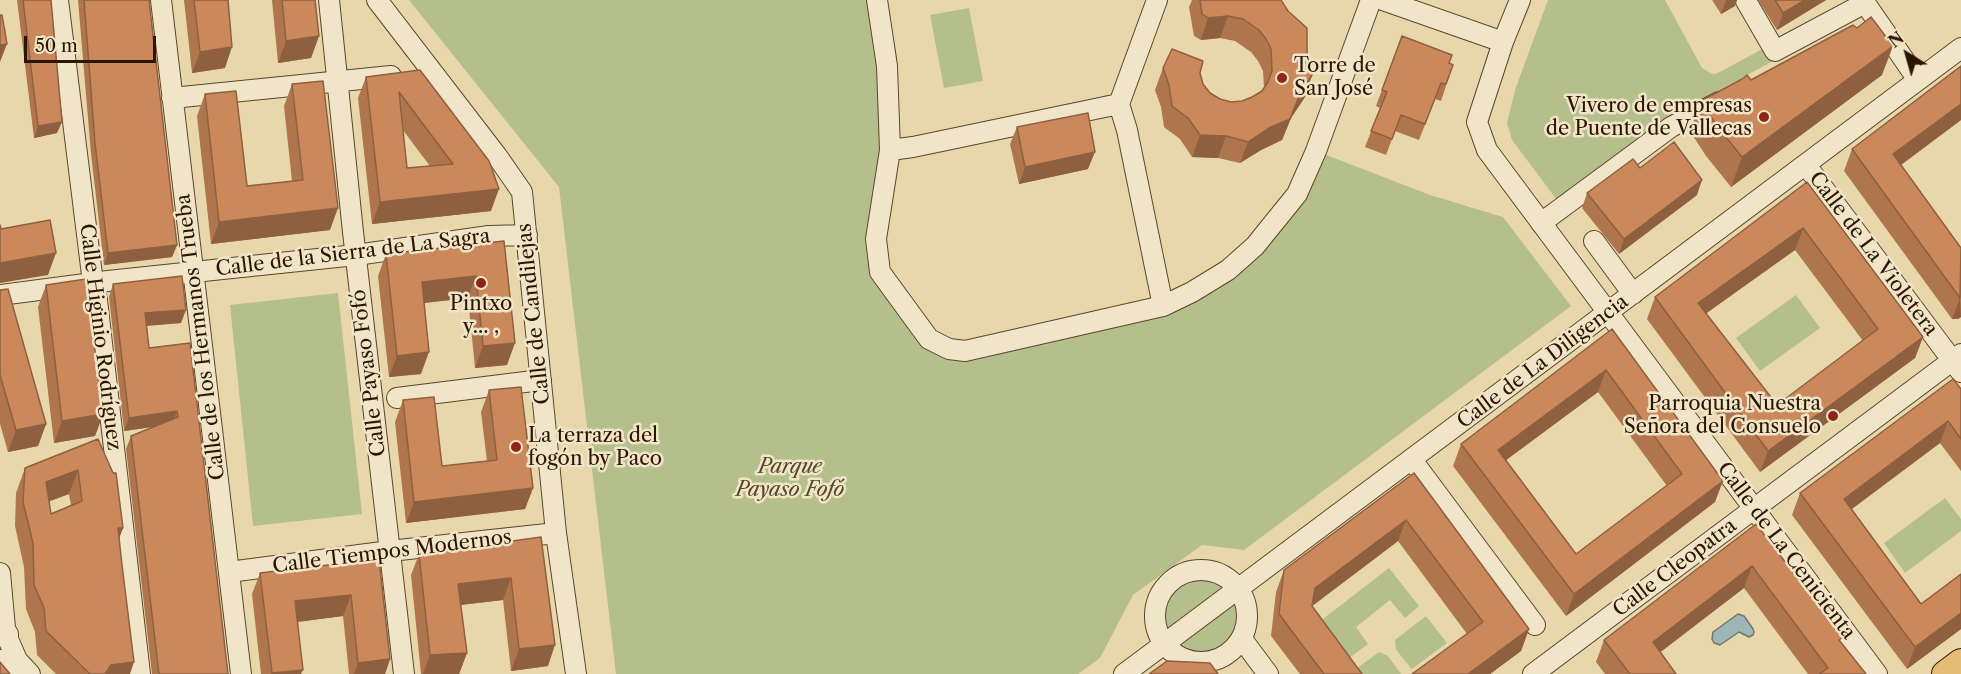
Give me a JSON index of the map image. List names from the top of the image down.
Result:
{
  "streets": {
    "street": [
      "Calle de la Sierra de La Sagra",
      "Calle de La Violetera",
      "Calle de Candilejas",
      "Calle Higinio Rodríguez",
      "Calle de los Hermanos Trueba",
      "Calle de La Diligencia",
      "Calle Payaso Fofó",
      "Calle de La Cenicienta",
      "Calle Tiempos Modernos",
      "Calle Cleopatra"
    ]
  },
  "crossings": [
    ["Calle de la Sierra de La Sagra", "Calle de Candilejas"],
    ["Calle de la Sierra de La Sagra", "Calle Higinio Rodríguez"],
    ["Calle de la Sierra de La Sagra", "Calle de los Hermanos Trueba"],
    ["Calle de la Sierra de La Sagra", "Calle Payaso Fofó"],
    ["Calle de La Violetera", "Calle de La Diligencia"],
    ["Calle de La Violetera", "Calle Cleopatra"],
    ["Calle de Candilejas", "Calle Tiempos Modernos"],
    ["Calle de los Hermanos Trueba", "Calle Tiempos Modernos"],
    ["Calle de La Diligencia", "Calle de La Cenicienta"],
    ["Calle Payaso Fofó", "Calle Tiempos Modernos"],
    ["Calle de La Cenicienta", "Calle Cleopatra"]
  ],
  "parks": ["Parque Payaso Fofó"],
  "places": [
    "Torre de San José",
    "Vivero de empresas de Puente de Vallecas",
    "Pintxo y... ,",
    "Parroquia Nuestra Señora del Consuelo",
    "La terraza del fogón by Paco"
  ],
  "scale_bar": "50 m",
  "north": "top left"
}
